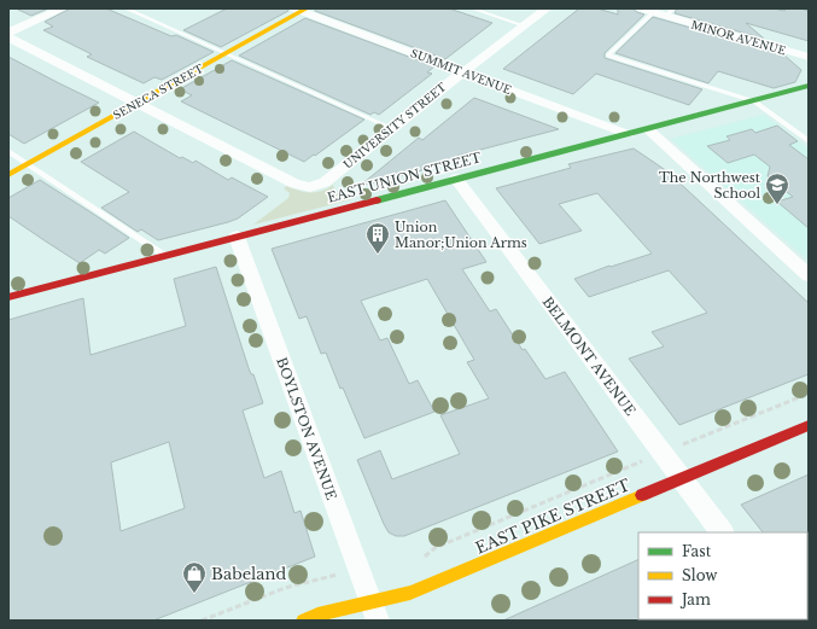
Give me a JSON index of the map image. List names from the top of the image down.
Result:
{
  "streets": {
    "street": [
      "MINOR AVENUE",
      "SUMMIT AVENUE",
      "SENECA STREET",
      "UNIVERSITY STREET",
      "EAST UNION STREET",
      "BELMONT AVENUE",
      "BOYLSTON AVENUE",
      "EAST PIKE STREET"
    ]
  },
  "crossings": [
    ["SUMMIT AVENUE", "SENECA STREET"],
    ["SUMMIT AVENUE", "UNIVERSITY STREET"],
    ["SUMMIT AVENUE", "EAST UNION STREET"],
    ["SENECA STREET", "UNIVERSITY STREET"],
    ["EAST UNION STREET", "BELMONT AVENUE"],
    ["EAST UNION STREET", "BOYLSTON AVENUE"],
    ["BELMONT AVENUE", "EAST PIKE STREET"],
    ["BOYLSTON AVENUE", "EAST PIKE STREET"]
  ],
  "places": {
    "school or university": ["The Northwest School"],
    "building": ["Union Manor;Union Arms"],
    "shop": ["Babeland"]
  },
  "legend": ["Fast", "Slow", "Jam"]
}
